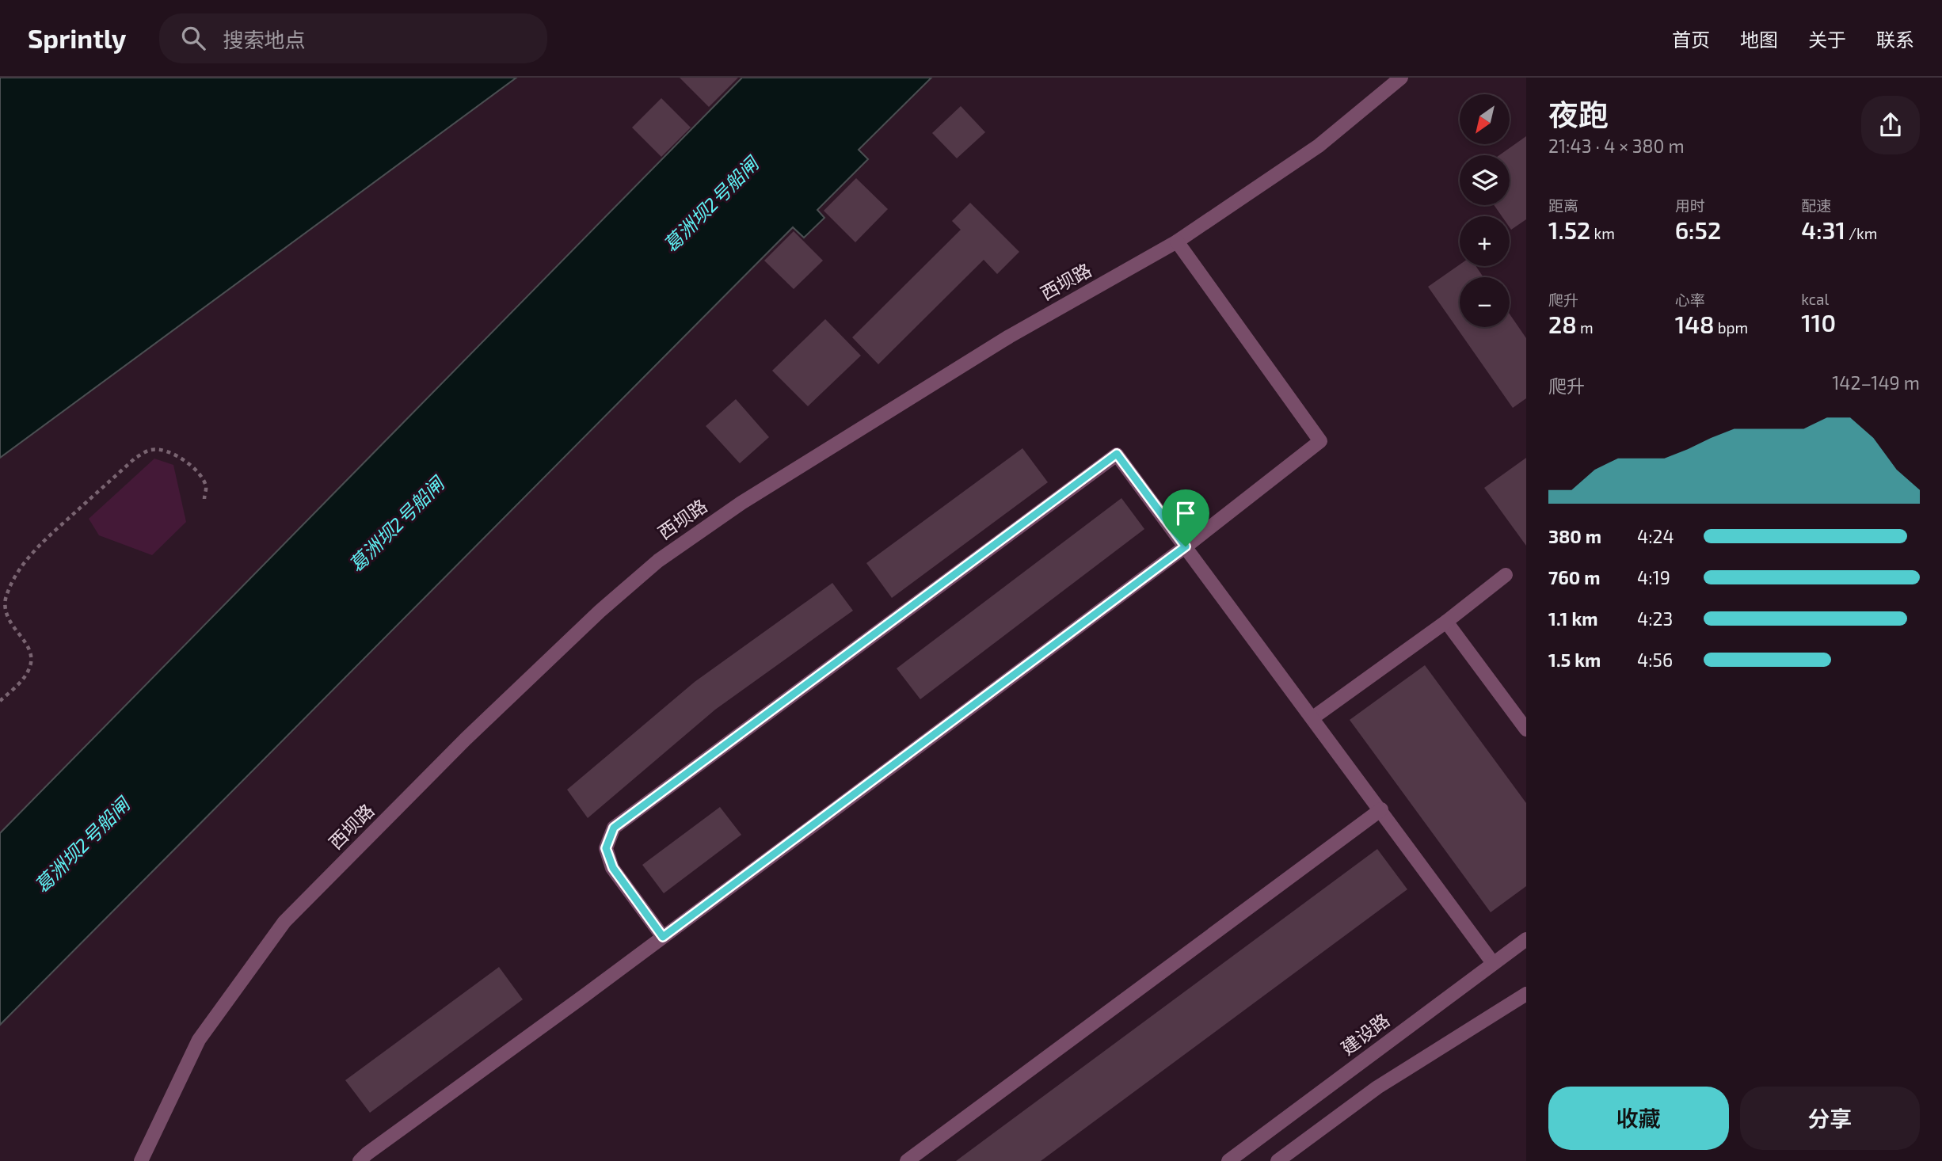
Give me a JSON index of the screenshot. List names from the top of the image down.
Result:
{
  "streets": {
    "lane": ["西坝路", "建设路"]
  },
  "water": ["葛洲坝2号船闸"],
  "north": "bottom left",
  "page": {
    "header": "Sprintly",
    "search": "搜索地点",
    "nav": [
      "首页",
      "地图",
      "关于",
      "联系"
    ],
    "heading": ["夜跑", "21:43 · 4 × 380 m"],
    "map_buttons": ["+", "−"],
    "stats": [
      ["距离", "1.52 km"],
      ["用时", "6:52"],
      ["配速", "4:31 /km"],
      ["爬升", "28 m"],
      ["心率", "148 bpm"],
      ["kcal", "110"]
    ],
    "chart": ["爬升", "142–149 m"],
    "list": [
      {
        "name": "380 m",
        "note": "4:24"
      },
      {
        "name": "760 m",
        "note": "4:19"
      },
      {
        "name": "1.1 km",
        "note": "4:23"
      },
      {
        "name": "1.5 km",
        "note": "4:56"
      }
    ],
    "buttons": ["收藏", "分享"]
  }
}
